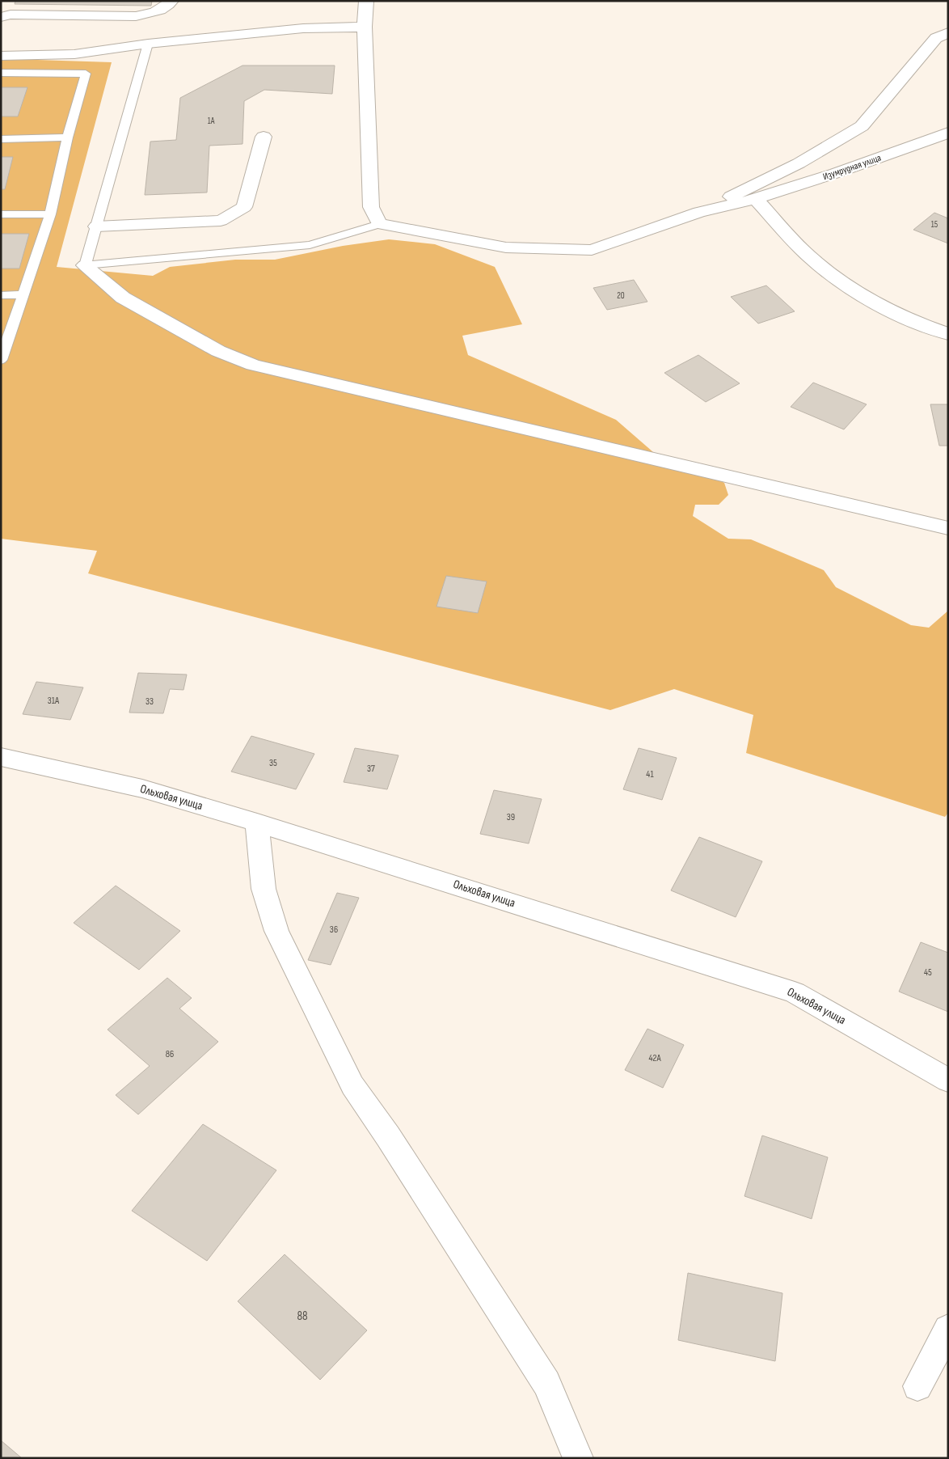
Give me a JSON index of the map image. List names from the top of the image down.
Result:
{
  "streets": {
    "street": ["Изумрудная улица", "Ольховая улица"]
  },
  "house_numbers": [
    "1А",
    "15",
    "20",
    "31А",
    "33",
    "35",
    "37",
    "41",
    "39",
    "36",
    "45",
    "86",
    "42А",
    "88"
  ]
}
